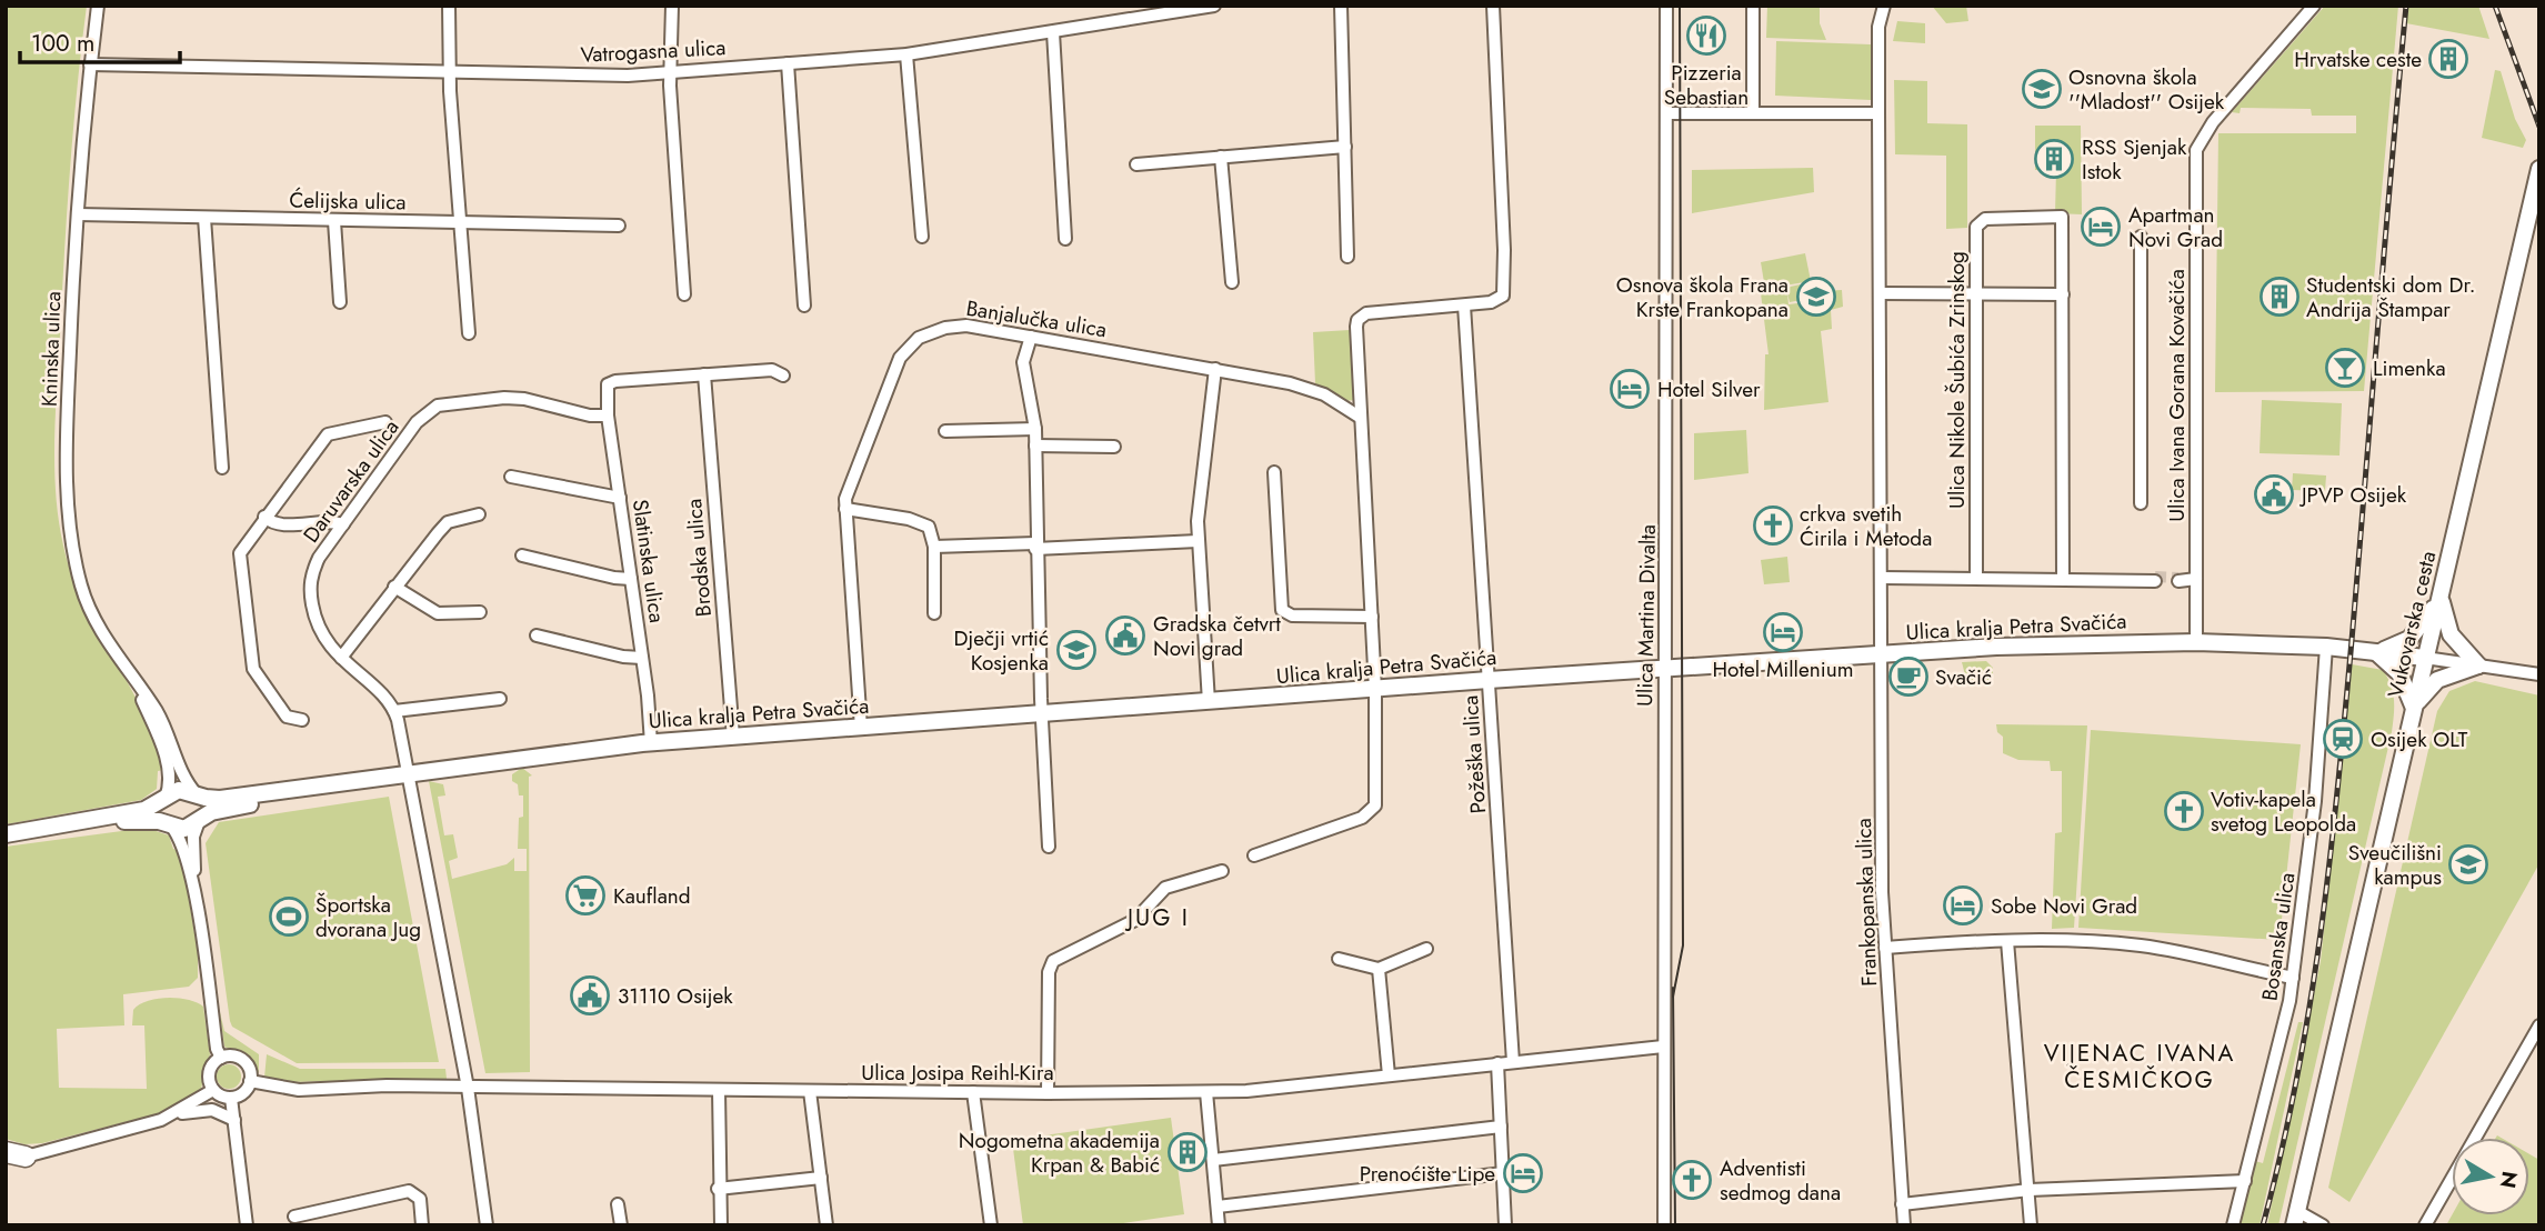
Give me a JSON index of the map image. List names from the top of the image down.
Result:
{
  "streets": {
    "main road": ["Vukovarska cesta", "Ulica kralja Petra Svačića"],
    "street": [
      "Vatrogasna ulica",
      "Ćelijska ulica",
      "Banjalučka ulica",
      "Kninska ulica",
      "Ulica Nikole Šubića Zrinskog",
      "Ulica Ivana Gorana Kovačića",
      "Daruvarska ulica",
      "Brodska ulica",
      "Slatinska ulica",
      "Ulica Martina Divalta",
      "Požeška ulica",
      "Frankopanska ulica",
      "Bosanska ulica",
      "Ulica Josipa Reihl-Kira"
    ]
  },
  "crossings": [
    ["Vatrogasna ulica", "Kninska ulica"],
    ["Ćelijska ulica", "Kninska ulica"],
    ["Banjalučka ulica", "Ulica kralja Petra Svačića"],
    ["Kninska ulica", "Ulica kralja Petra Svačića"],
    ["Ulica Ivana Gorana Kovačića", "Ulica kralja Petra Svačića"],
    ["Daruvarska ulica", "Slatinska ulica"],
    ["Brodska ulica", "Slatinska ulica"],
    ["Brodska ulica", "Ulica kralja Petra Svačića"],
    ["Slatinska ulica", "Ulica kralja Petra Svačića"],
    ["Ulica Martina Divalta", "Ulica kralja Petra Svačića"],
    ["Ulica Martina Divalta", "Ulica Josipa Reihl-Kira"],
    ["Vukovarska cesta", "Ulica kralja Petra Svačića"],
    ["Ulica kralja Petra Svačića", "Požeška ulica"],
    ["Ulica kralja Petra Svačića", "Frankopanska ulica"],
    ["Ulica kralja Petra Svačića", "Bosanska ulica"],
    ["Požeška ulica", "Ulica Josipa Reihl-Kira"]
  ],
  "districts": ["JUG I", "VIJENAC IVANA ČESMIČKOG"],
  "places": {
    "restaurant": ["Pizzeria Sebastian"],
    "building": [
      "Hrvatske ceste",
      "RSS Sjenjak Istok",
      "Studentski dom Dr. Andrija Štampar",
      "Nogometna akademija Krpan & Babić"
    ],
    "school or university": [
      "Osnovna škola ''Mladost'' Osijek",
      "Osnova škola Frana Krste Frankopana",
      "Dječji vrtić Kosjenka",
      "Sveučilišni kampus"
    ],
    "hotel": [
      "Apartman Novi Grad",
      "Hotel Silver",
      "Hotel Millenium",
      "Sobe Novi Grad",
      "Prenoćište Lipe"
    ],
    "bar": ["Limenka"],
    "public building": ["JPVP Osijek", "Gradska četvrt Novi grad", "31110 Osijek"],
    "church": ["crkva svetih Ćirila i Metoda", "Votiv-kapela svetog Leopolda", "Adventisti sedmog dana"],
    "cafe": ["Svačić"],
    "station": ["Osijek OLT"],
    "supermarket": ["Kaufland"],
    "sports": ["Športska dvorana Jug"]
  },
  "scale_bar": "100 m",
  "north": "right"
}
